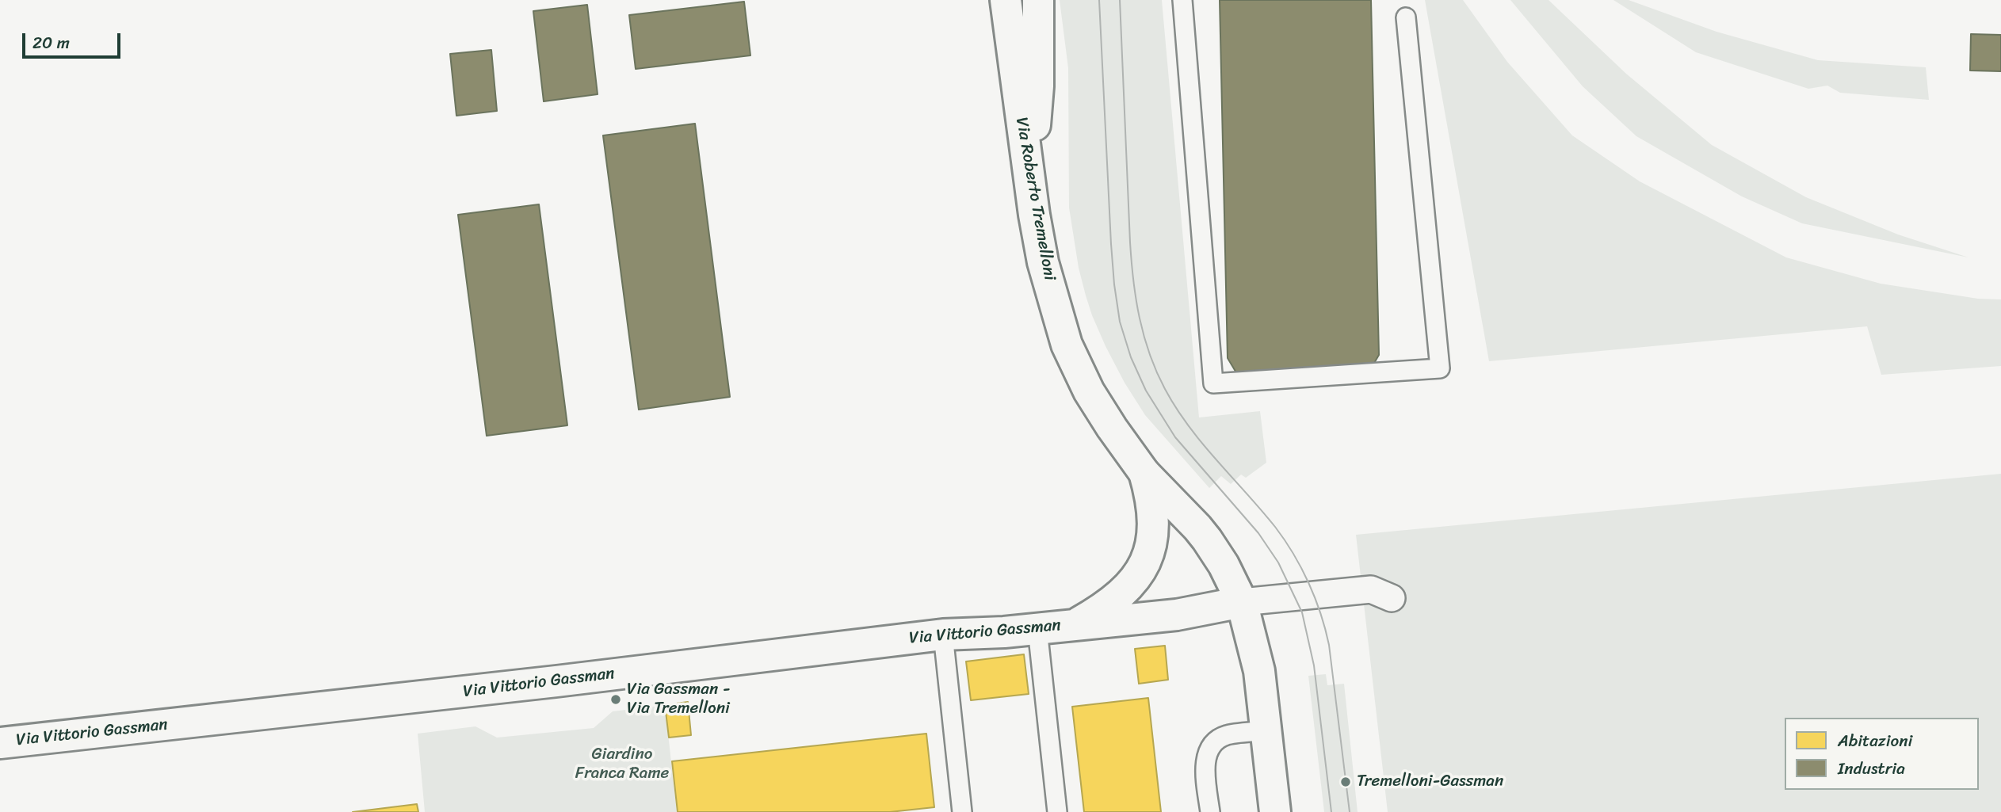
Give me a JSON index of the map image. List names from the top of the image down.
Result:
{
  "streets": {
    "street": ["Via Roberto Tremelloni", "Via Vittorio Gassman"]
  },
  "crossings": [
    ["Via Roberto Tremelloni", "Via Vittorio Gassman"]
  ],
  "parks": ["Giardino Franca Rame"],
  "places": ["Via Gassman - Via Tremelloni", "Tremelloni-Gassman"],
  "legend": ["Abitazioni", "Industria"],
  "scale_bar": "20 m"
}
